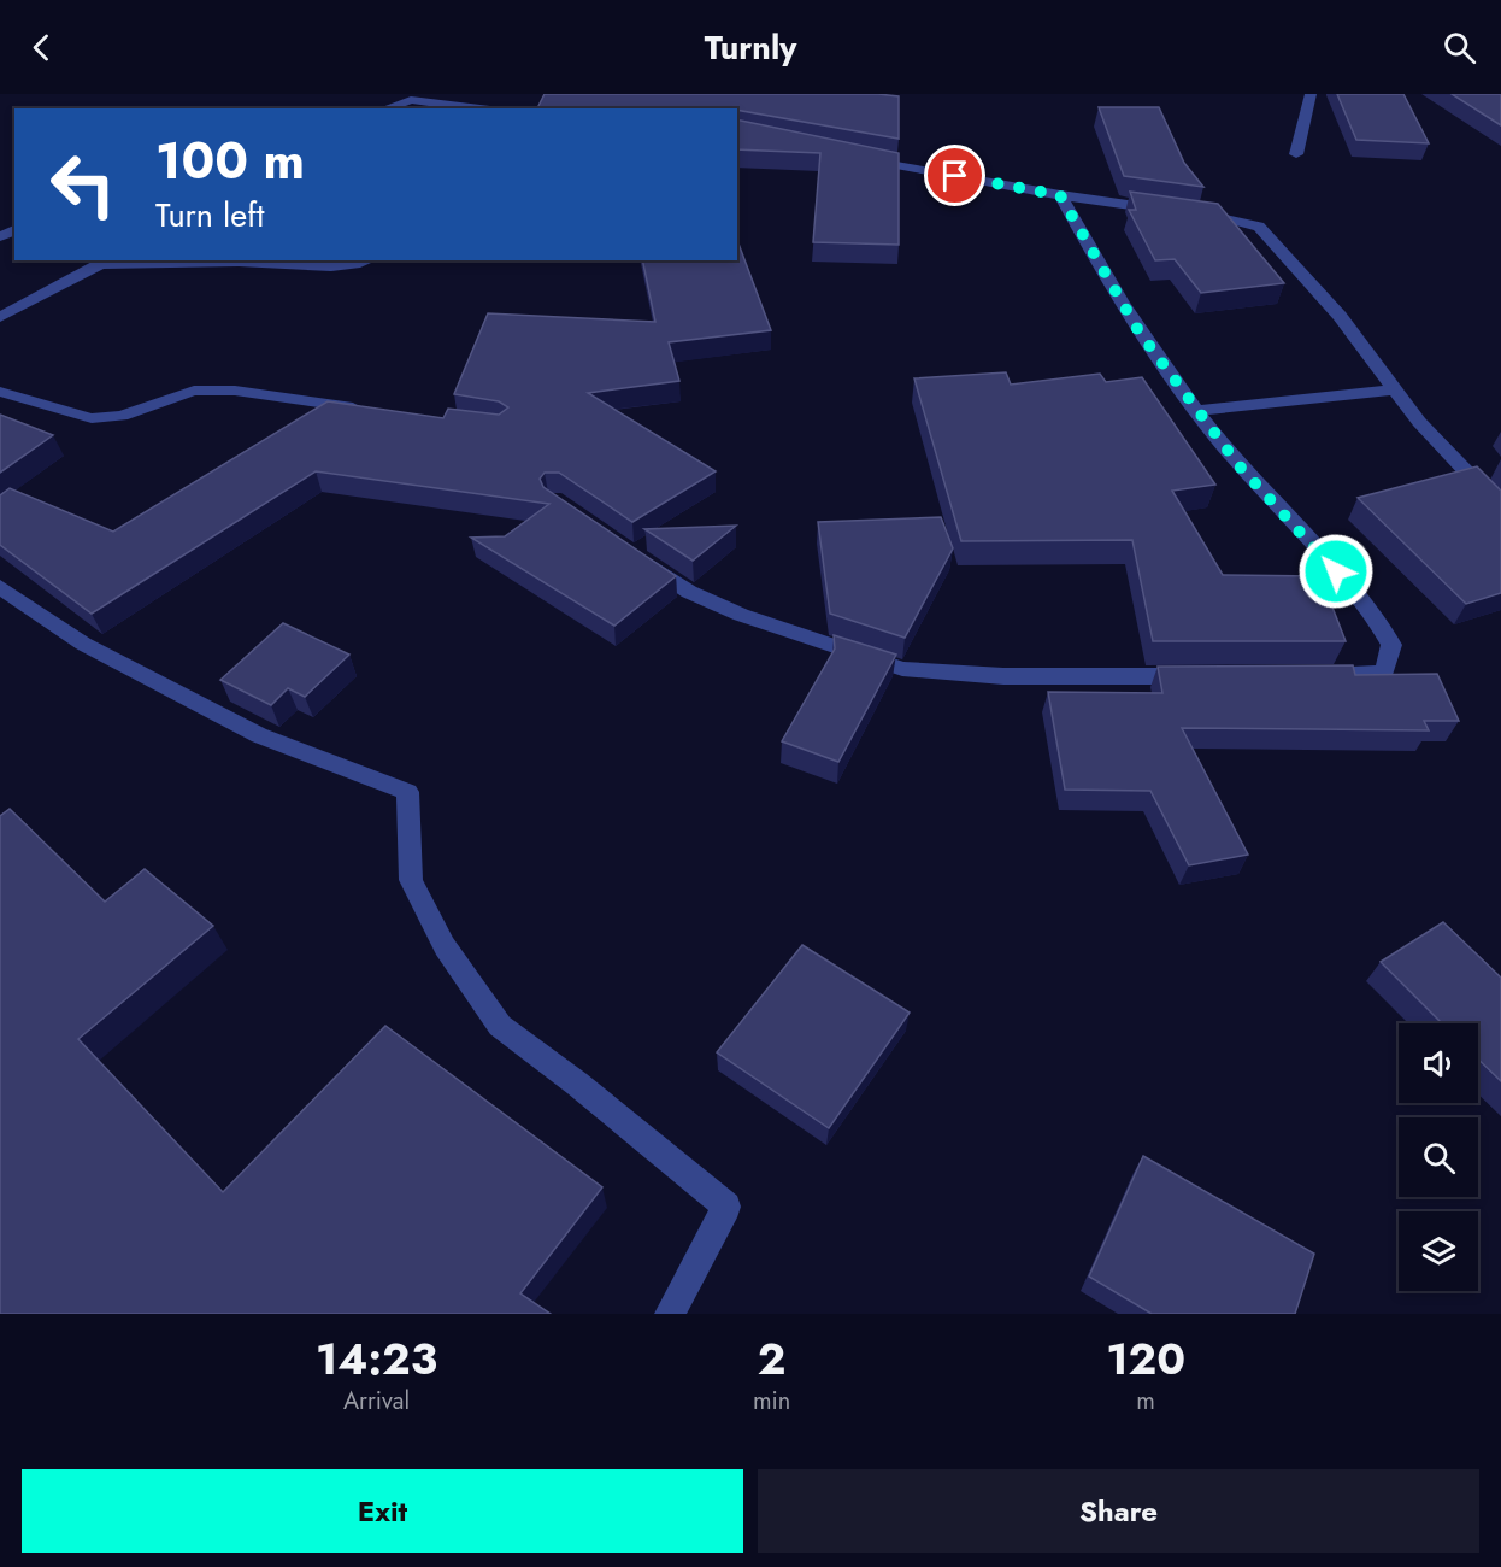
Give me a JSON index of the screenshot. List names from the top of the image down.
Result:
{
  "page": {
    "header": "Turnly",
    "turn": ["100 m", "Turn left"],
    "eta": [
      "14:23",
      "Arrival",
      "2",
      "min",
      "120",
      "m"
    ],
    "buttons": ["Exit", "Share"]
  }
}
